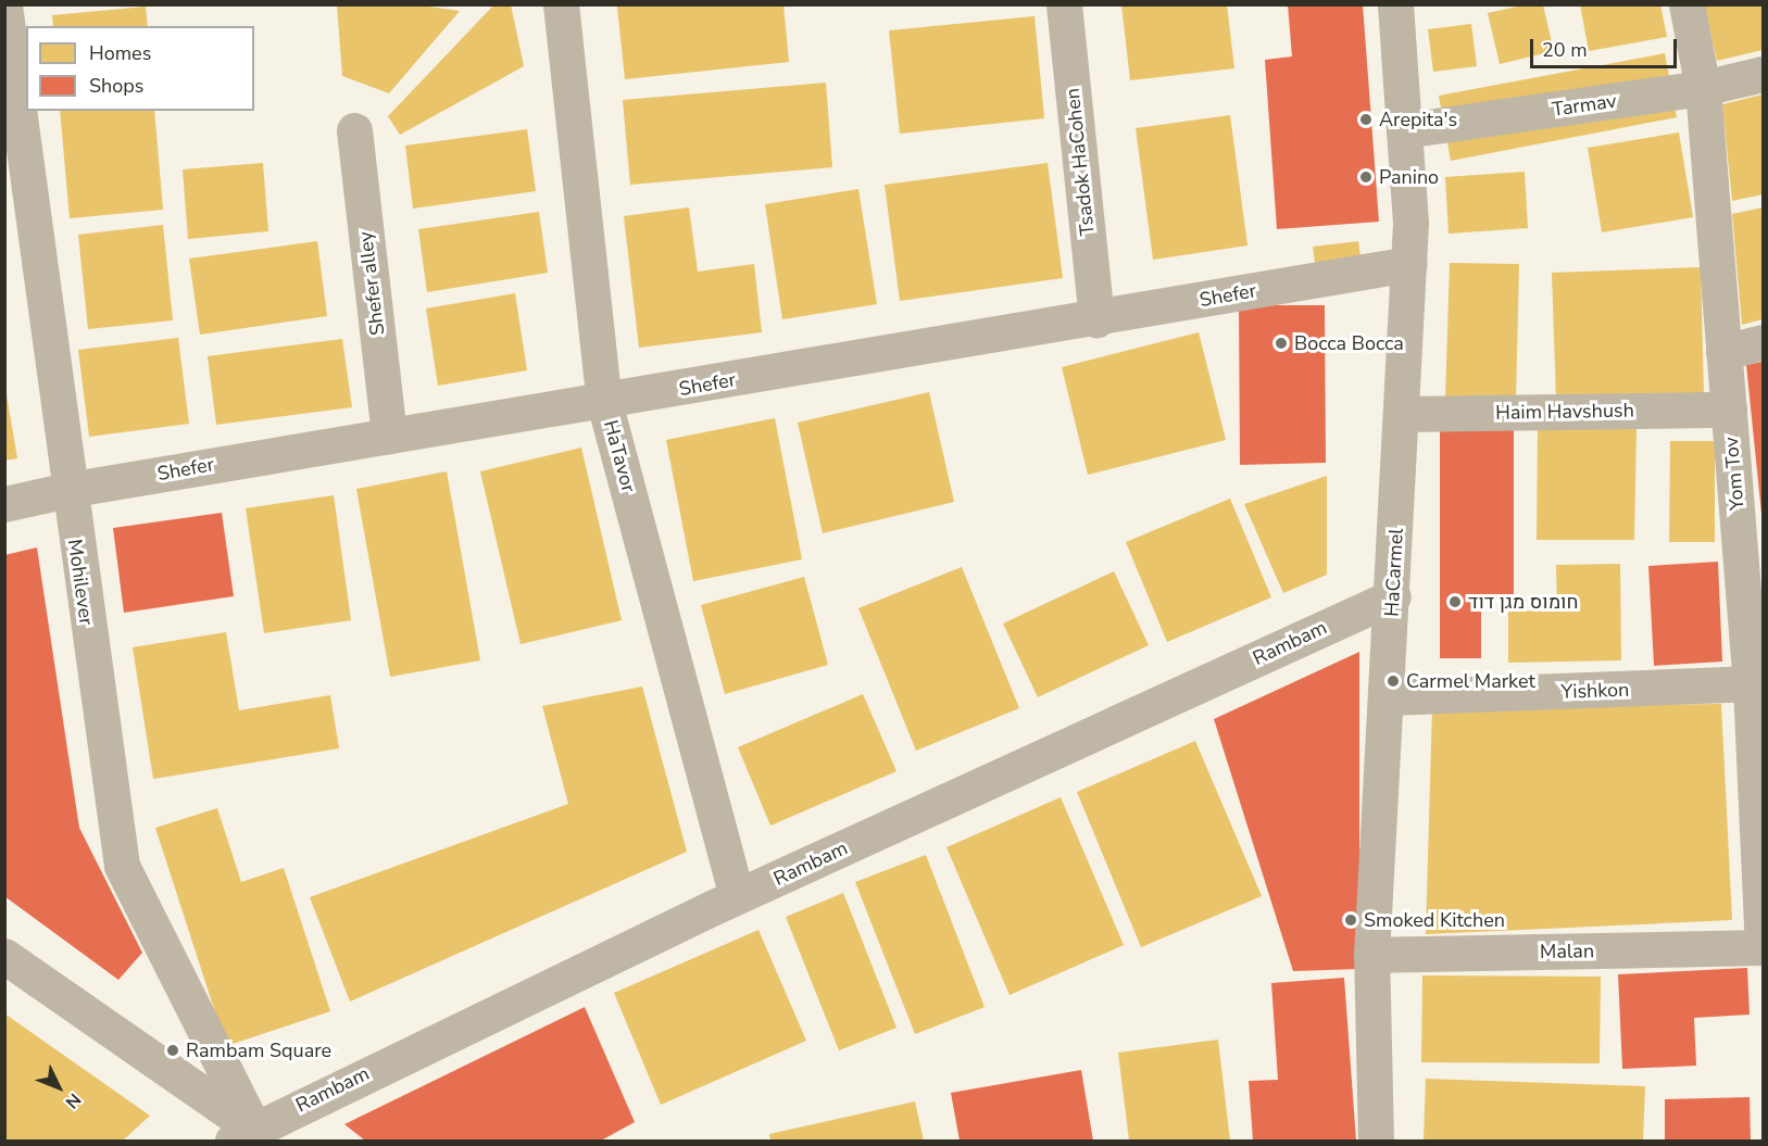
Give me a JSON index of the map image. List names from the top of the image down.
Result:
{
  "streets": {
    "street": [
      "Tarmav",
      "Tsadok HaCohen",
      "Shefer alley",
      "Shefer",
      "Haim Havshush",
      "HaTavor",
      "Yom Tov",
      "HaCarmel",
      "Mohilever",
      "Rambam",
      "Yishkon",
      "Malan"
    ]
  },
  "crossings": [
    ["Tarmav", "Yom Tov"],
    ["Tarmav", "HaCarmel"],
    ["Tsadok HaCohen", "Shefer"],
    ["Shefer alley", "Shefer"],
    ["Shefer", "HaTavor"],
    ["Shefer", "HaCarmel"],
    ["Shefer", "Mohilever"],
    ["Haim Havshush", "Yom Tov"],
    ["Haim Havshush", "HaCarmel"],
    ["HaTavor", "Rambam"],
    ["Yom Tov", "Yishkon"],
    ["Yom Tov", "Malan"],
    ["HaCarmel", "Rambam"],
    ["HaCarmel", "Yishkon"],
    ["HaCarmel", "Malan"],
    ["Mohilever", "Rambam"]
  ],
  "places": [
    "Arepita's",
    "Panino",
    "Bocca Bocca",
    "חומוס מגן דוד",
    "Carmel Market",
    "Smoked Kitchen",
    "Rambam Square"
  ],
  "legend": ["Homes", "Shops"],
  "scale_bar": "20 m",
  "north": "bottom right"
}
